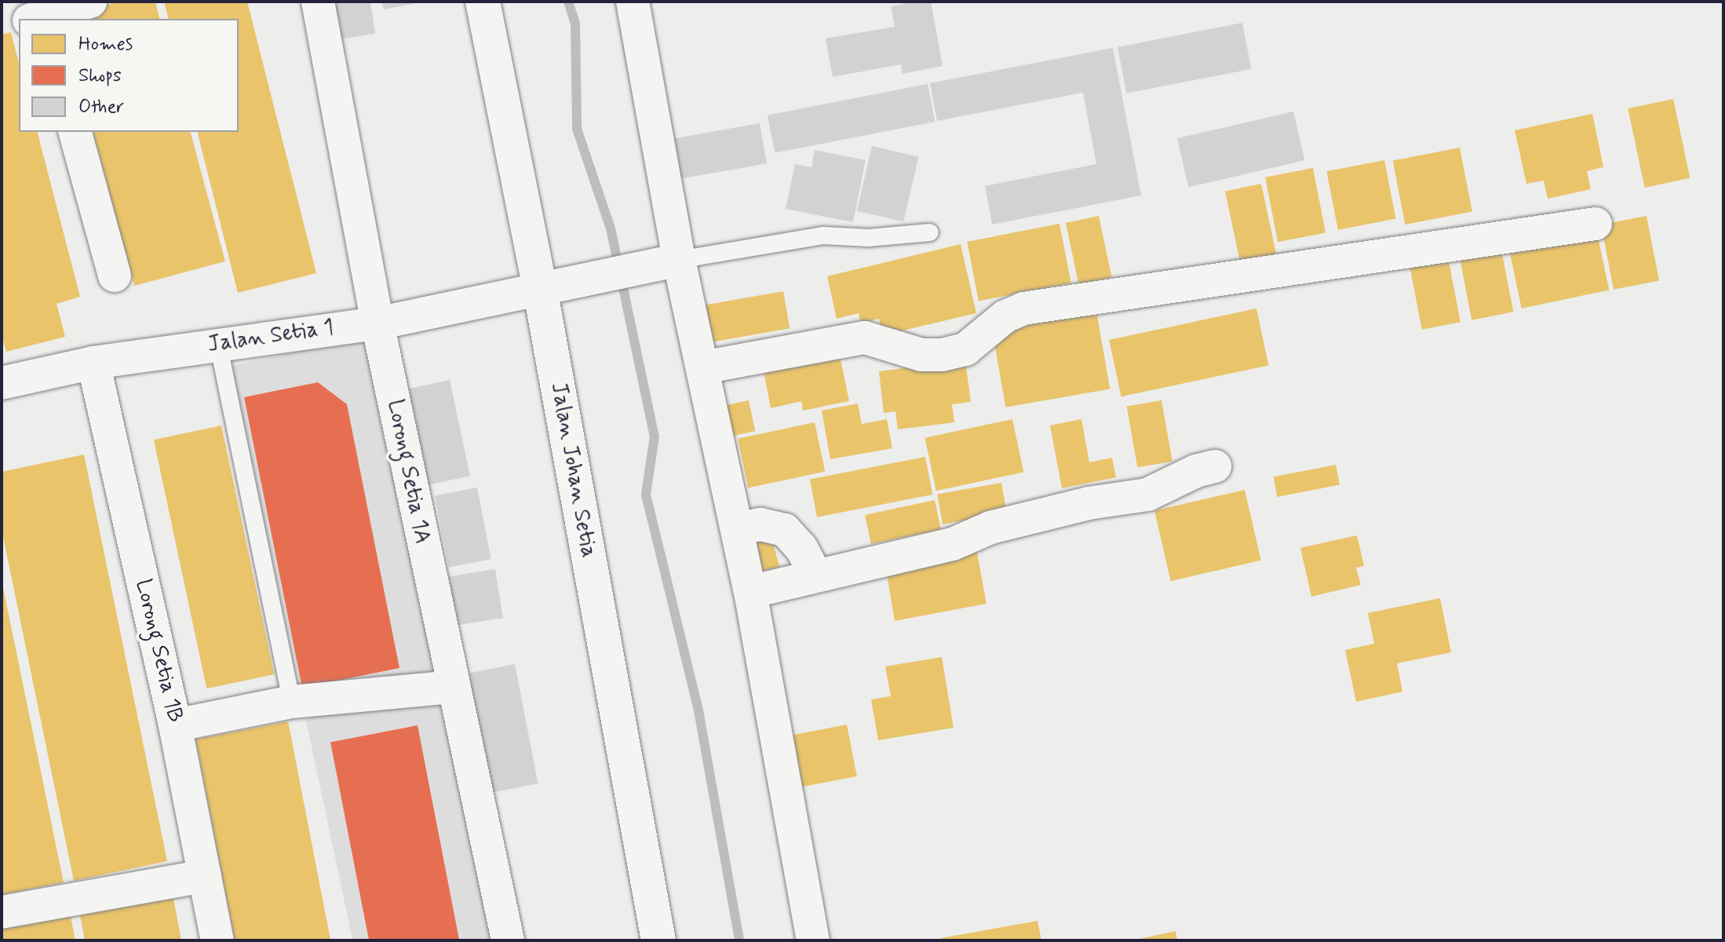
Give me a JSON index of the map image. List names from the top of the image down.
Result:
{
  "streets": {
    "main road": ["Jalan Johan Setia"],
    "street": ["Jalan Setia 1", "Lorong Setia 1A", "Lorong Setia 1B"]
  },
  "crossings": [
    ["Jalan Setia 1", "Jalan Johan Setia"],
    ["Jalan Setia 1", "Lorong Setia 1A"],
    ["Jalan Setia 1", "Lorong Setia 1B"]
  ],
  "legend": ["Homes", "Shops", "Other"]
}
